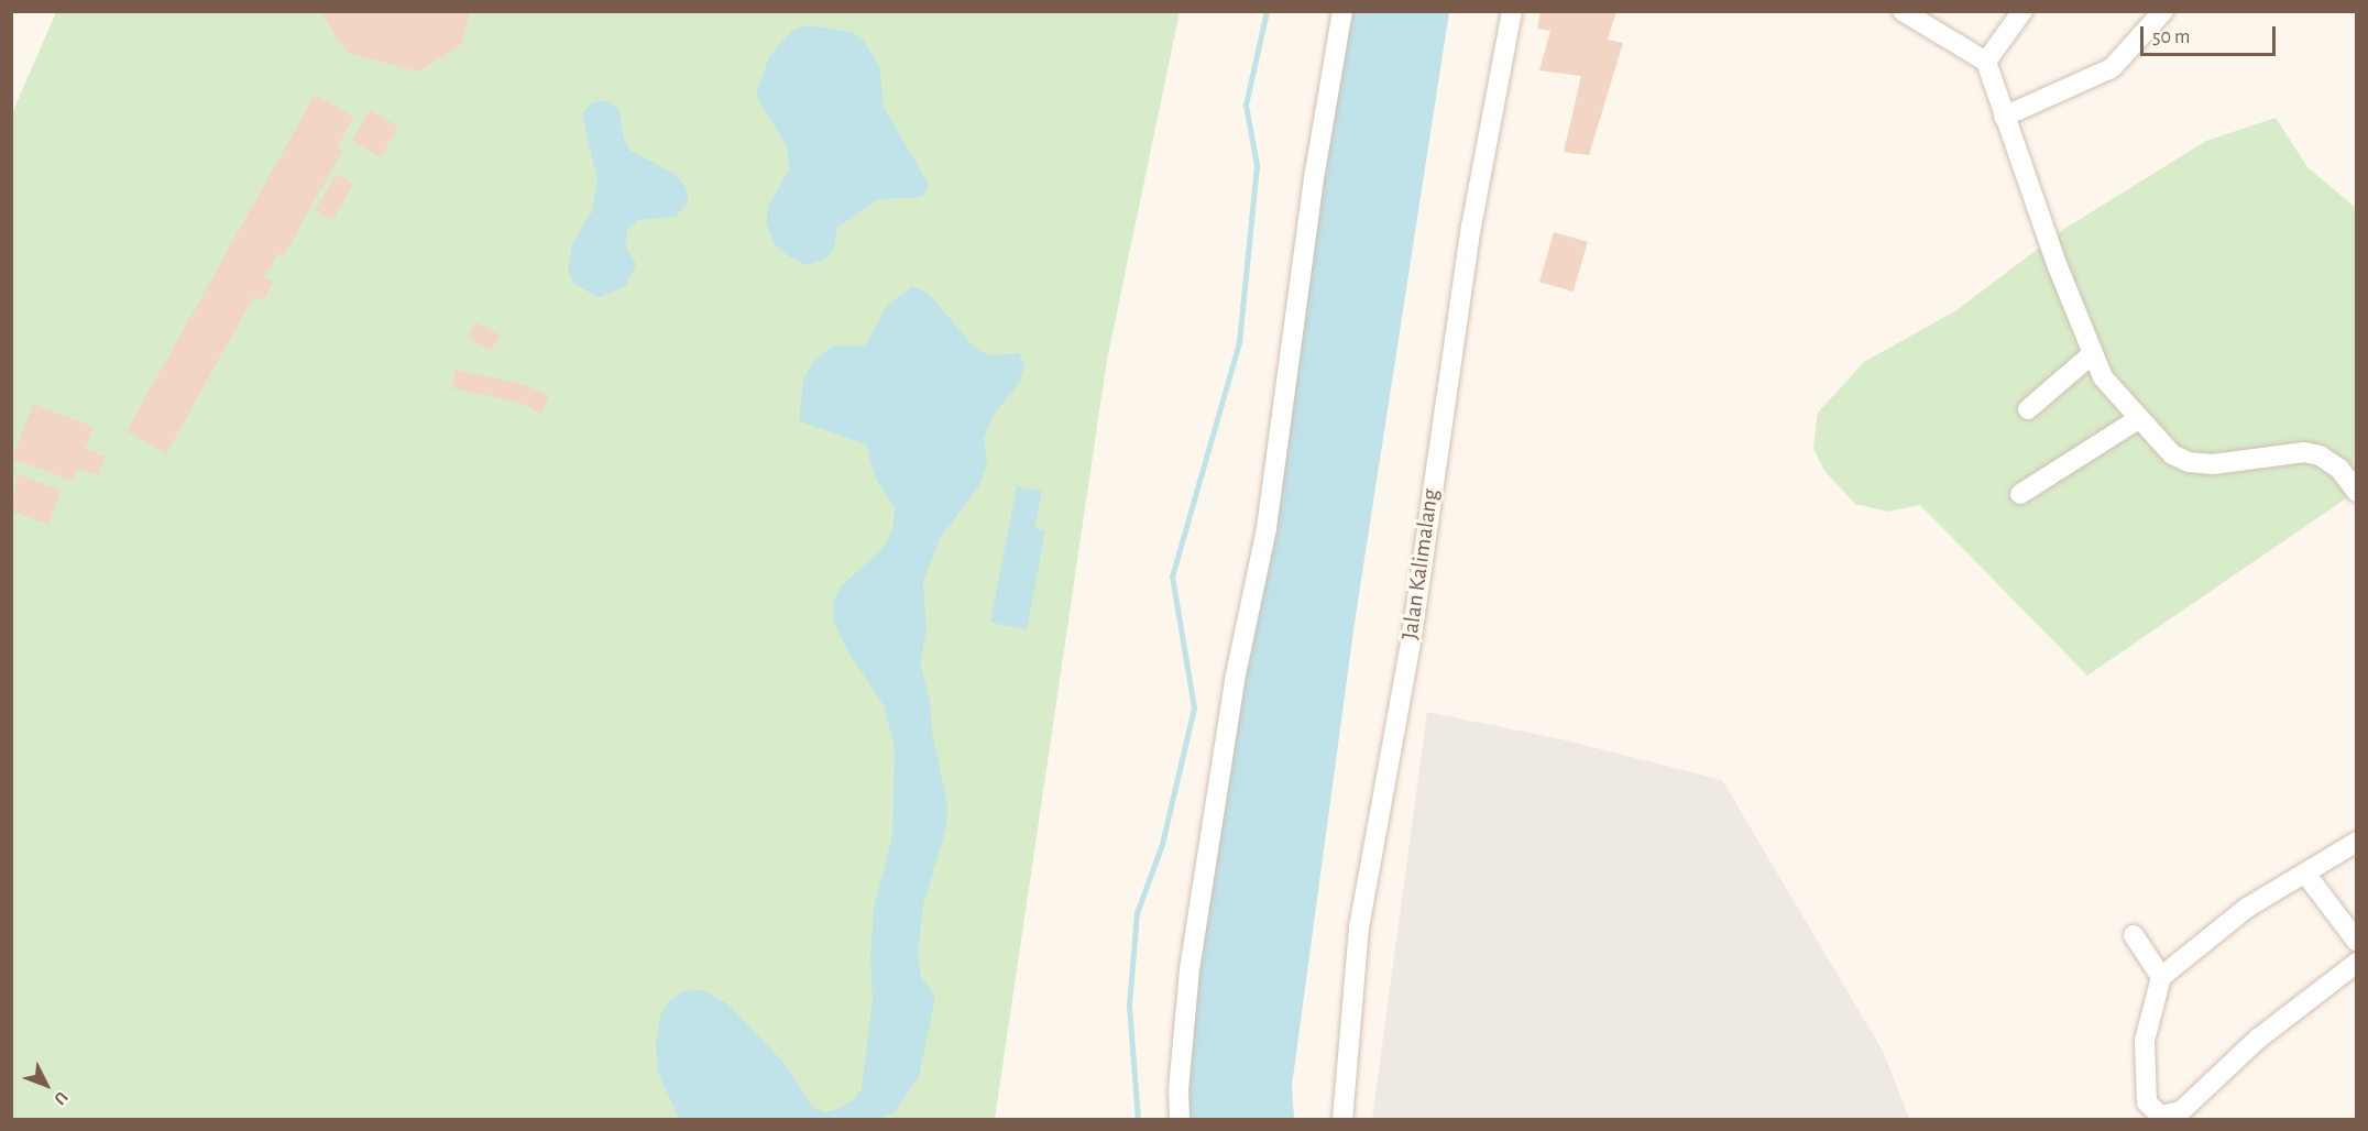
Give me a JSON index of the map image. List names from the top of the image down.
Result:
{
  "streets": {
    "street": ["Jalan Kalimalang"]
  },
  "scale_bar": "50 m",
  "north": "bottom right"
}
